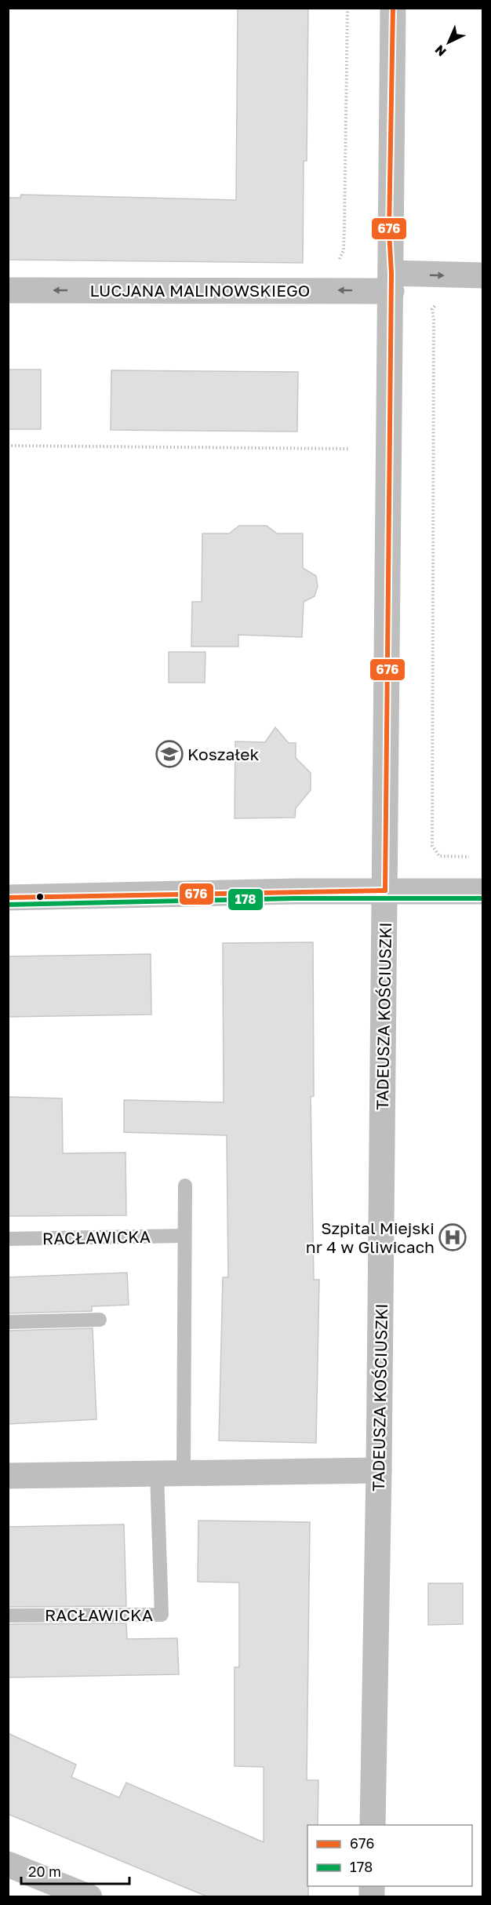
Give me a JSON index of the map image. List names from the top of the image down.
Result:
{
  "streets": {
    "street": ["LUCJANA MALINOWSKIEGO", "TADEUSZA KOŚCIUSZKI"],
    "lane": ["RACŁAWICKA"]
  },
  "crossings": [
    ["LUCJANA MALINOWSKIEGO", "TADEUSZA KOŚCIUSZKI"]
  ],
  "places": {
    "school or university": ["Koszałek"],
    "hospital": ["Szpital Miejski nr 4 w Gliwicach"]
  },
  "lines": ["transit line 676", "transit line 178"],
  "legend": ["676", "178"],
  "scale_bar": "20 m",
  "north": "bottom left"
}
